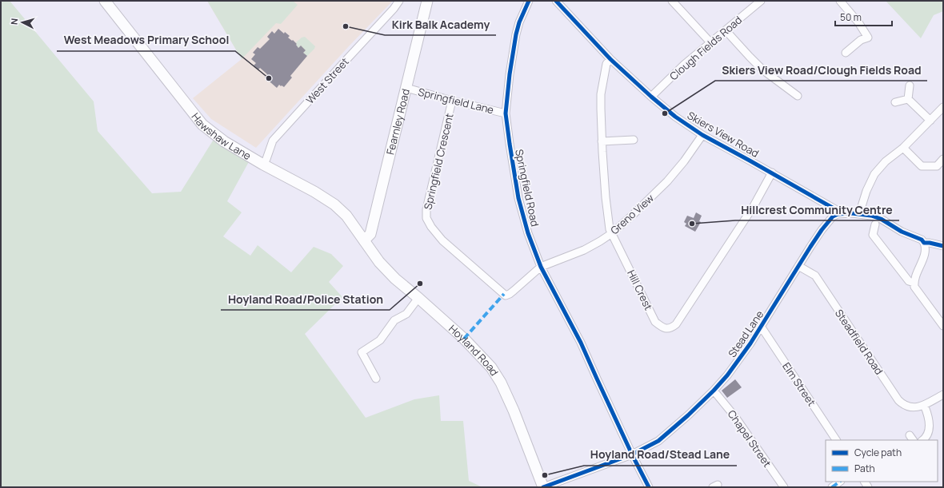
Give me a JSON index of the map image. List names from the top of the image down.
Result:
{
  "streets": {
    "main road": ["Fearnley Road", "Hawshaw Lane", "Hoyland Road"],
    "street": [
      "Clough Fields Road",
      "West Street",
      "Springfield Lane",
      "Skiers View Road",
      "Springfield Crescent",
      "Springfield Road",
      "Greno View",
      "Hill Crest",
      "Stead Lane",
      "Steadfield Road",
      "Elm Street",
      "Chapel Street"
    ]
  },
  "crossings": [
    ["Clough Fields Road", "Skiers View Road"],
    ["West Street", "Hawshaw Lane"],
    ["Springfield Lane", "Fearnley Road"],
    ["Springfield Lane", "Springfield Crescent"],
    ["Springfield Lane", "Springfield Road"],
    ["Fearnley Road", "Hawshaw Lane"],
    ["Fearnley Road", "Hoyland Road"],
    ["Skiers View Road", "Greno View"],
    ["Skiers View Road", "Hill Crest"],
    ["Skiers View Road", "Stead Lane"],
    ["Hawshaw Lane", "Hoyland Road"],
    ["Springfield Crescent", "Springfield Road"],
    ["Springfield Crescent", "Greno View"],
    ["Springfield Road", "Greno View"],
    ["Springfield Road", "Stead Lane"],
    ["Greno View", "Hill Crest"],
    ["Stead Lane", "Steadfield Road"],
    ["Stead Lane", "Hoyland Road"],
    ["Stead Lane", "Elm Street"],
    ["Stead Lane", "Chapel Street"]
  ],
  "places": [
    "Kirk Balk Academy",
    "West Meadows Primary School",
    "Skiers View Road/Clough Fields Road",
    "Hillcrest Community Centre",
    "Hoyland Road/Police Station",
    "Hoyland Road/Stead Lane"
  ],
  "legend": ["Cycle path", "Path"],
  "scale_bar": "50 m",
  "north": "left"
}
